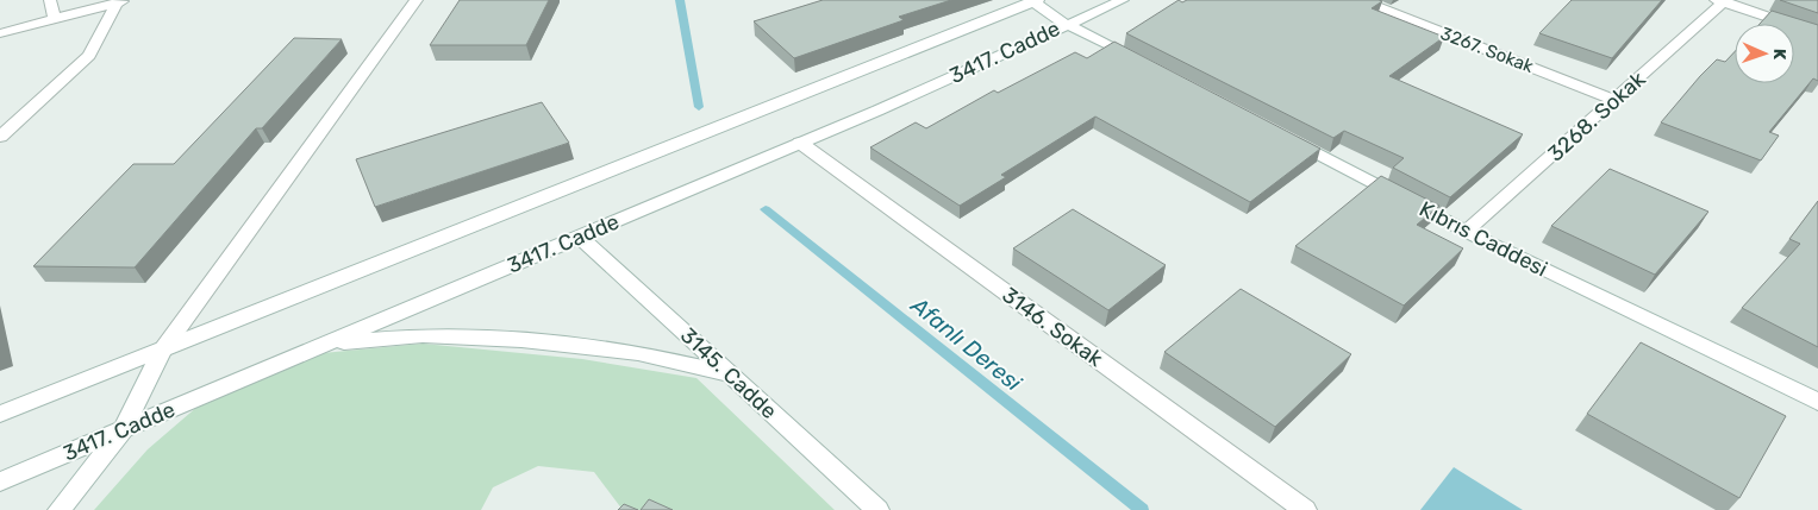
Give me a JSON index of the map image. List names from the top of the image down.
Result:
{
  "streets": {
    "street": [
      "3267. Sokak",
      "3417. Cadde",
      "3268. Sokak",
      "Kıbrıs Caddesi",
      "3146. Sokak",
      "3145. Cadde"
    ]
  },
  "crossings": [
    ["3267. Sokak", "3268. Sokak"],
    ["3417. Cadde", "3146. Sokak"],
    ["3417. Cadde", "3145. Cadde"],
    ["3268. Sokak", "Kıbrıs Caddesi"]
  ],
  "water": ["Afanlı Deresi"],
  "north": "right"
}
